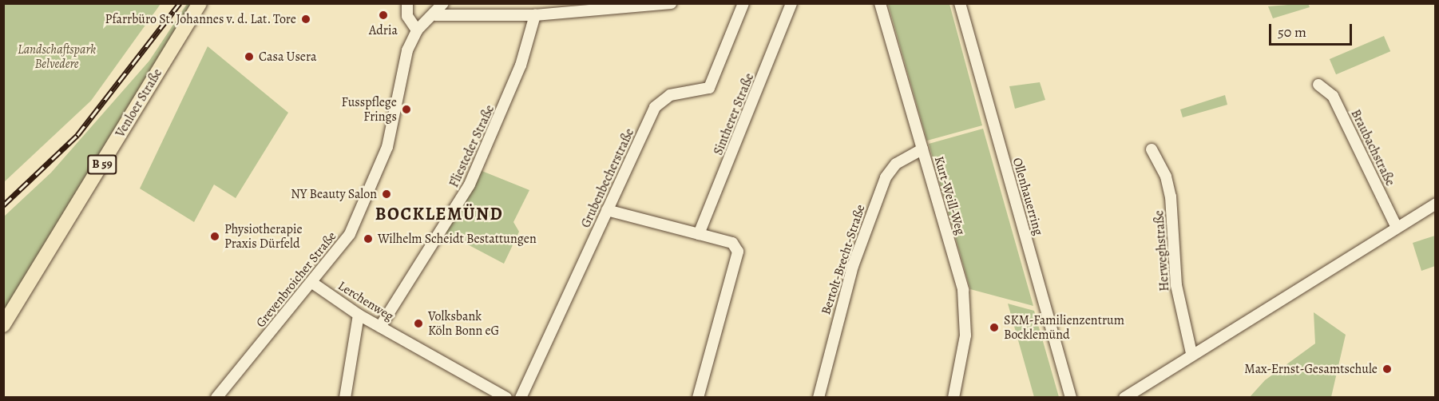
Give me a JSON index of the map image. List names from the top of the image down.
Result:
{
  "streets": {
    "main road": ["Venloer Straße", "B 59"],
    "street": [
      "Sintherer Straße",
      "Fliesteder Straße",
      "Braubachstraße",
      "Grubenbecherstraße",
      "Kurt-Weill-Weg",
      "Ollenhauerring",
      "Herweghstraße",
      "Bertolt-Brecht-Straße",
      "Grevenbroicher Straße",
      "Lerchenweg"
    ]
  },
  "crossings": [
    ["Fliesteder Straße", "Lerchenweg"],
    ["Kurt-Weill-Weg", "Bertolt-Brecht-Straße"],
    ["Grevenbroicher Straße", "Lerchenweg"]
  ],
  "districts": ["BOCKLEMÜND"],
  "parks": ["Landschaftspark Belvedere"],
  "places": [
    "Adria",
    "Pfarrbüro St. Johannes v. d. Lat. Tore",
    "Casa Usera",
    "Fusspflege Frings",
    "NY Beauty Salon",
    "Physiotherapie Praxis Dürfeld",
    "Wilhelm Scheidt Bestattungen",
    "Volksbank Köln Bonn eG",
    "SKM-Familienzentrum Bocklemünd",
    "Max-Ernst-Gesamtschule"
  ],
  "scale_bar": "50 m"
}
